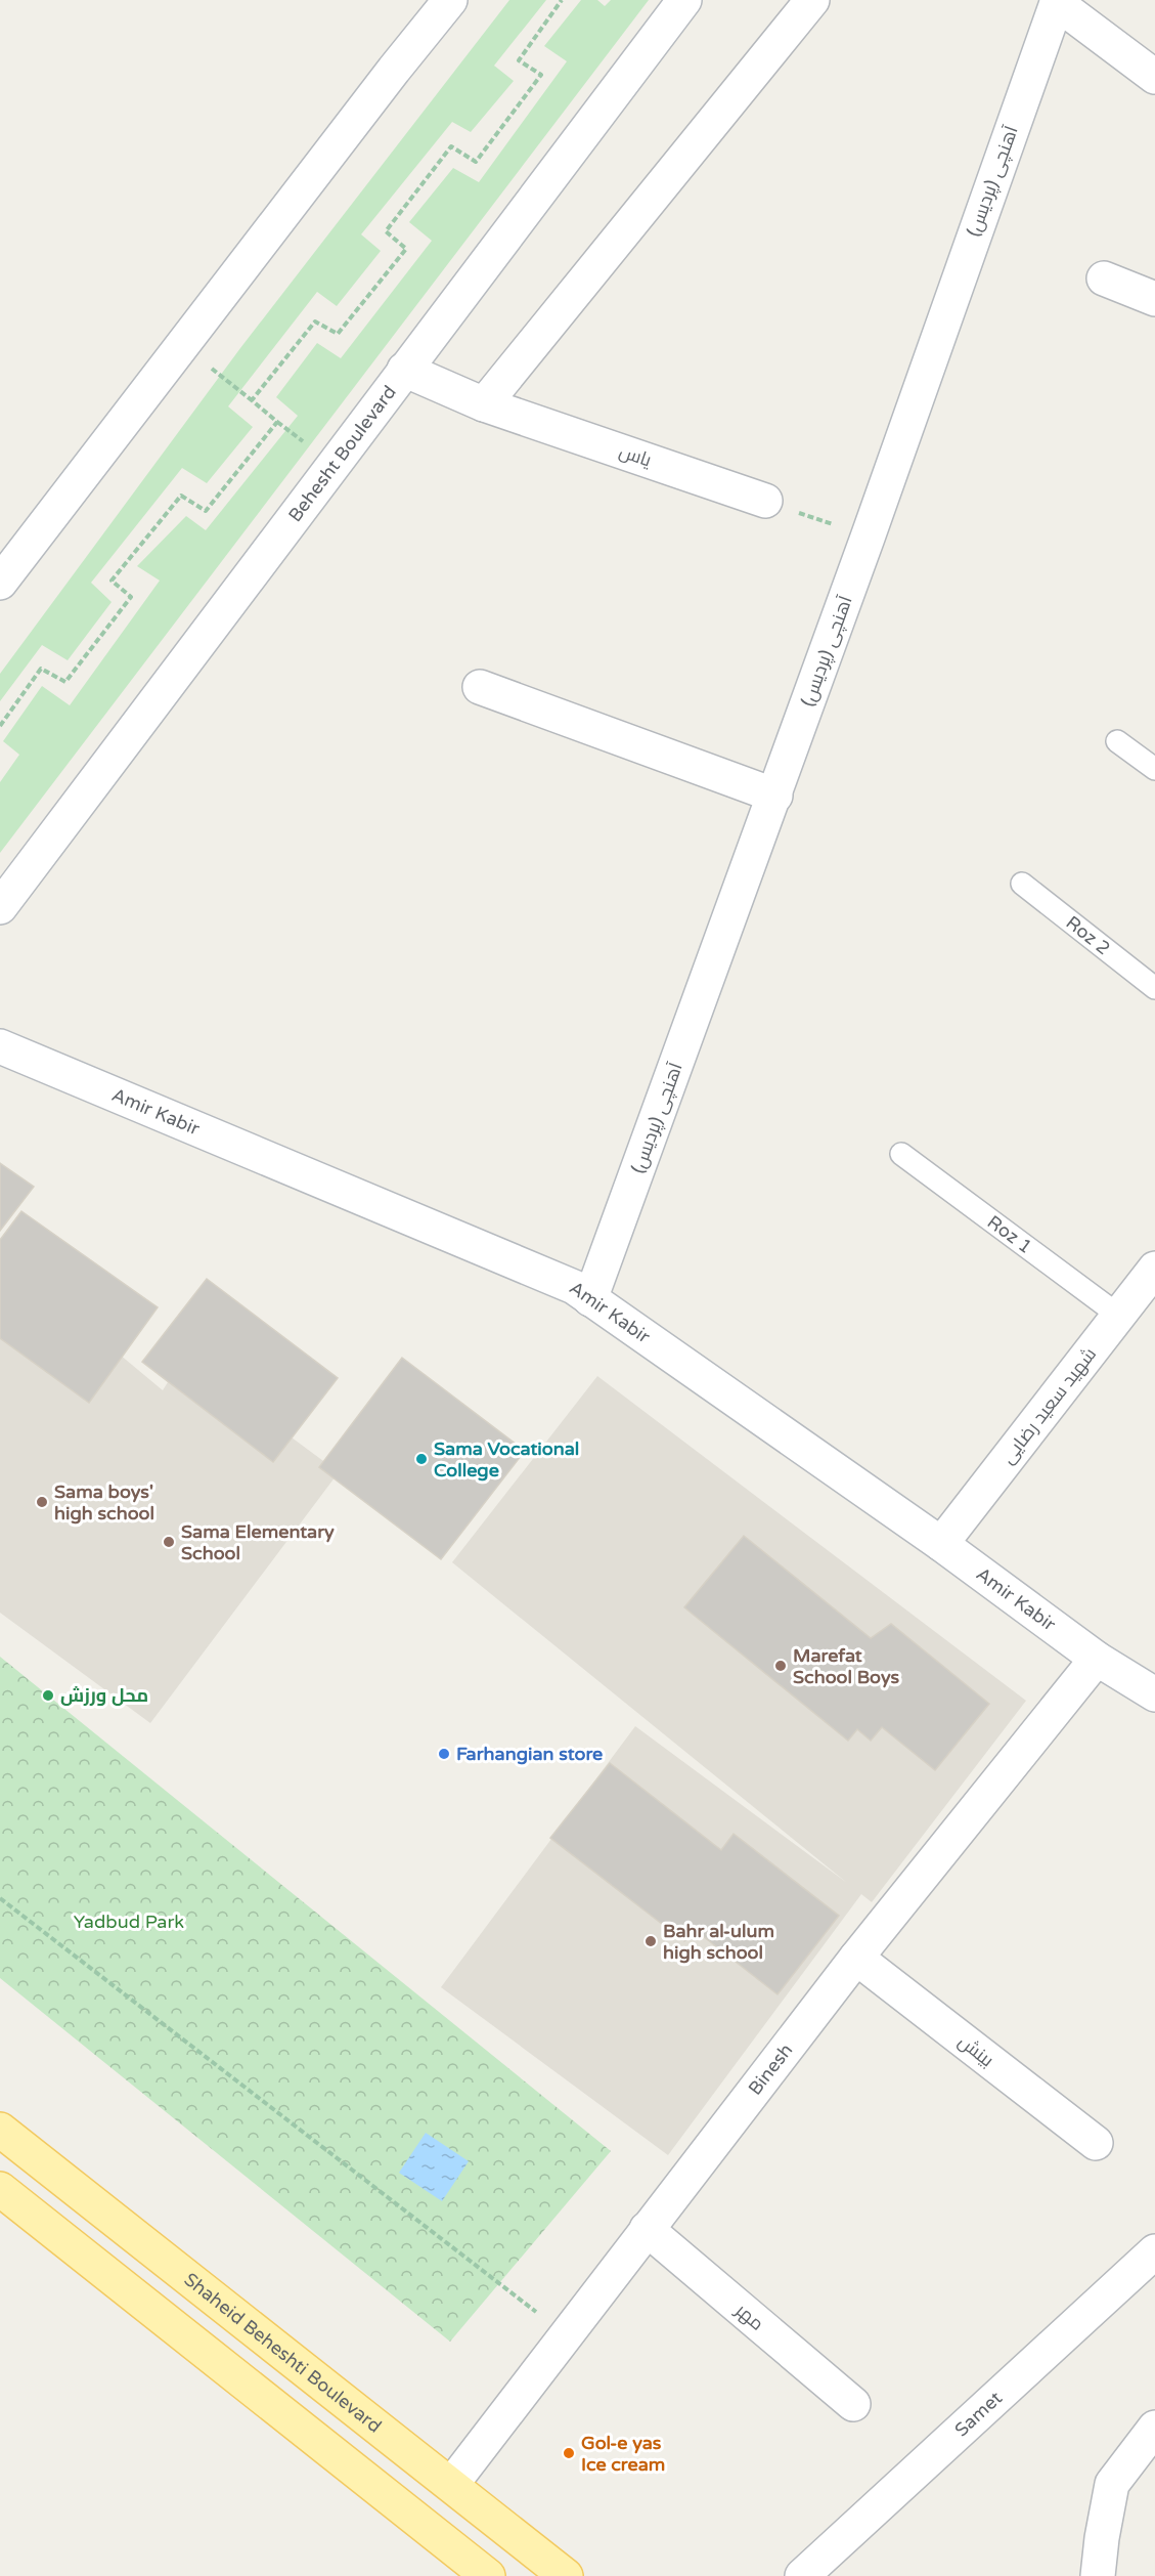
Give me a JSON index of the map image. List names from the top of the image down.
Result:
{
  "streets": {
    "main road": ["Shaheid Beheshti Boulevard"],
    "street": [
      "آهنچی (پردیس)",
      "Behesht Boulevard",
      "یاس",
      "Amir Kabir",
      "شهید سعید رضایی",
      "بینش",
      "Binesh",
      "مهر",
      "Samet"
    ],
    "lane": ["Roz 2", "Roz 1"]
  },
  "crossings": [
    ["آهنچی (پردیس)", "Amir Kabir"],
    ["Behesht Boulevard", "یاس"],
    ["Amir Kabir", "شهید سعید رضایی"],
    ["Amir Kabir", "Binesh"],
    ["Roz 1", "شهید سعید رضایی"],
    ["بینش", "Binesh"],
    ["Binesh", "مهر"],
    ["Binesh", "Shaheid Beheshti Boulevard"]
  ],
  "parks": ["Yadbud Park"],
  "places": [
    "Sama Vocational College",
    "Sama boys' high school",
    "Sama Elementary School",
    "Marefat School Boys",
    "محل ورزش",
    "Farhangian store",
    "Bahr al-ulum high school",
    "Gol-e yas Ice cream"
  ]
}
